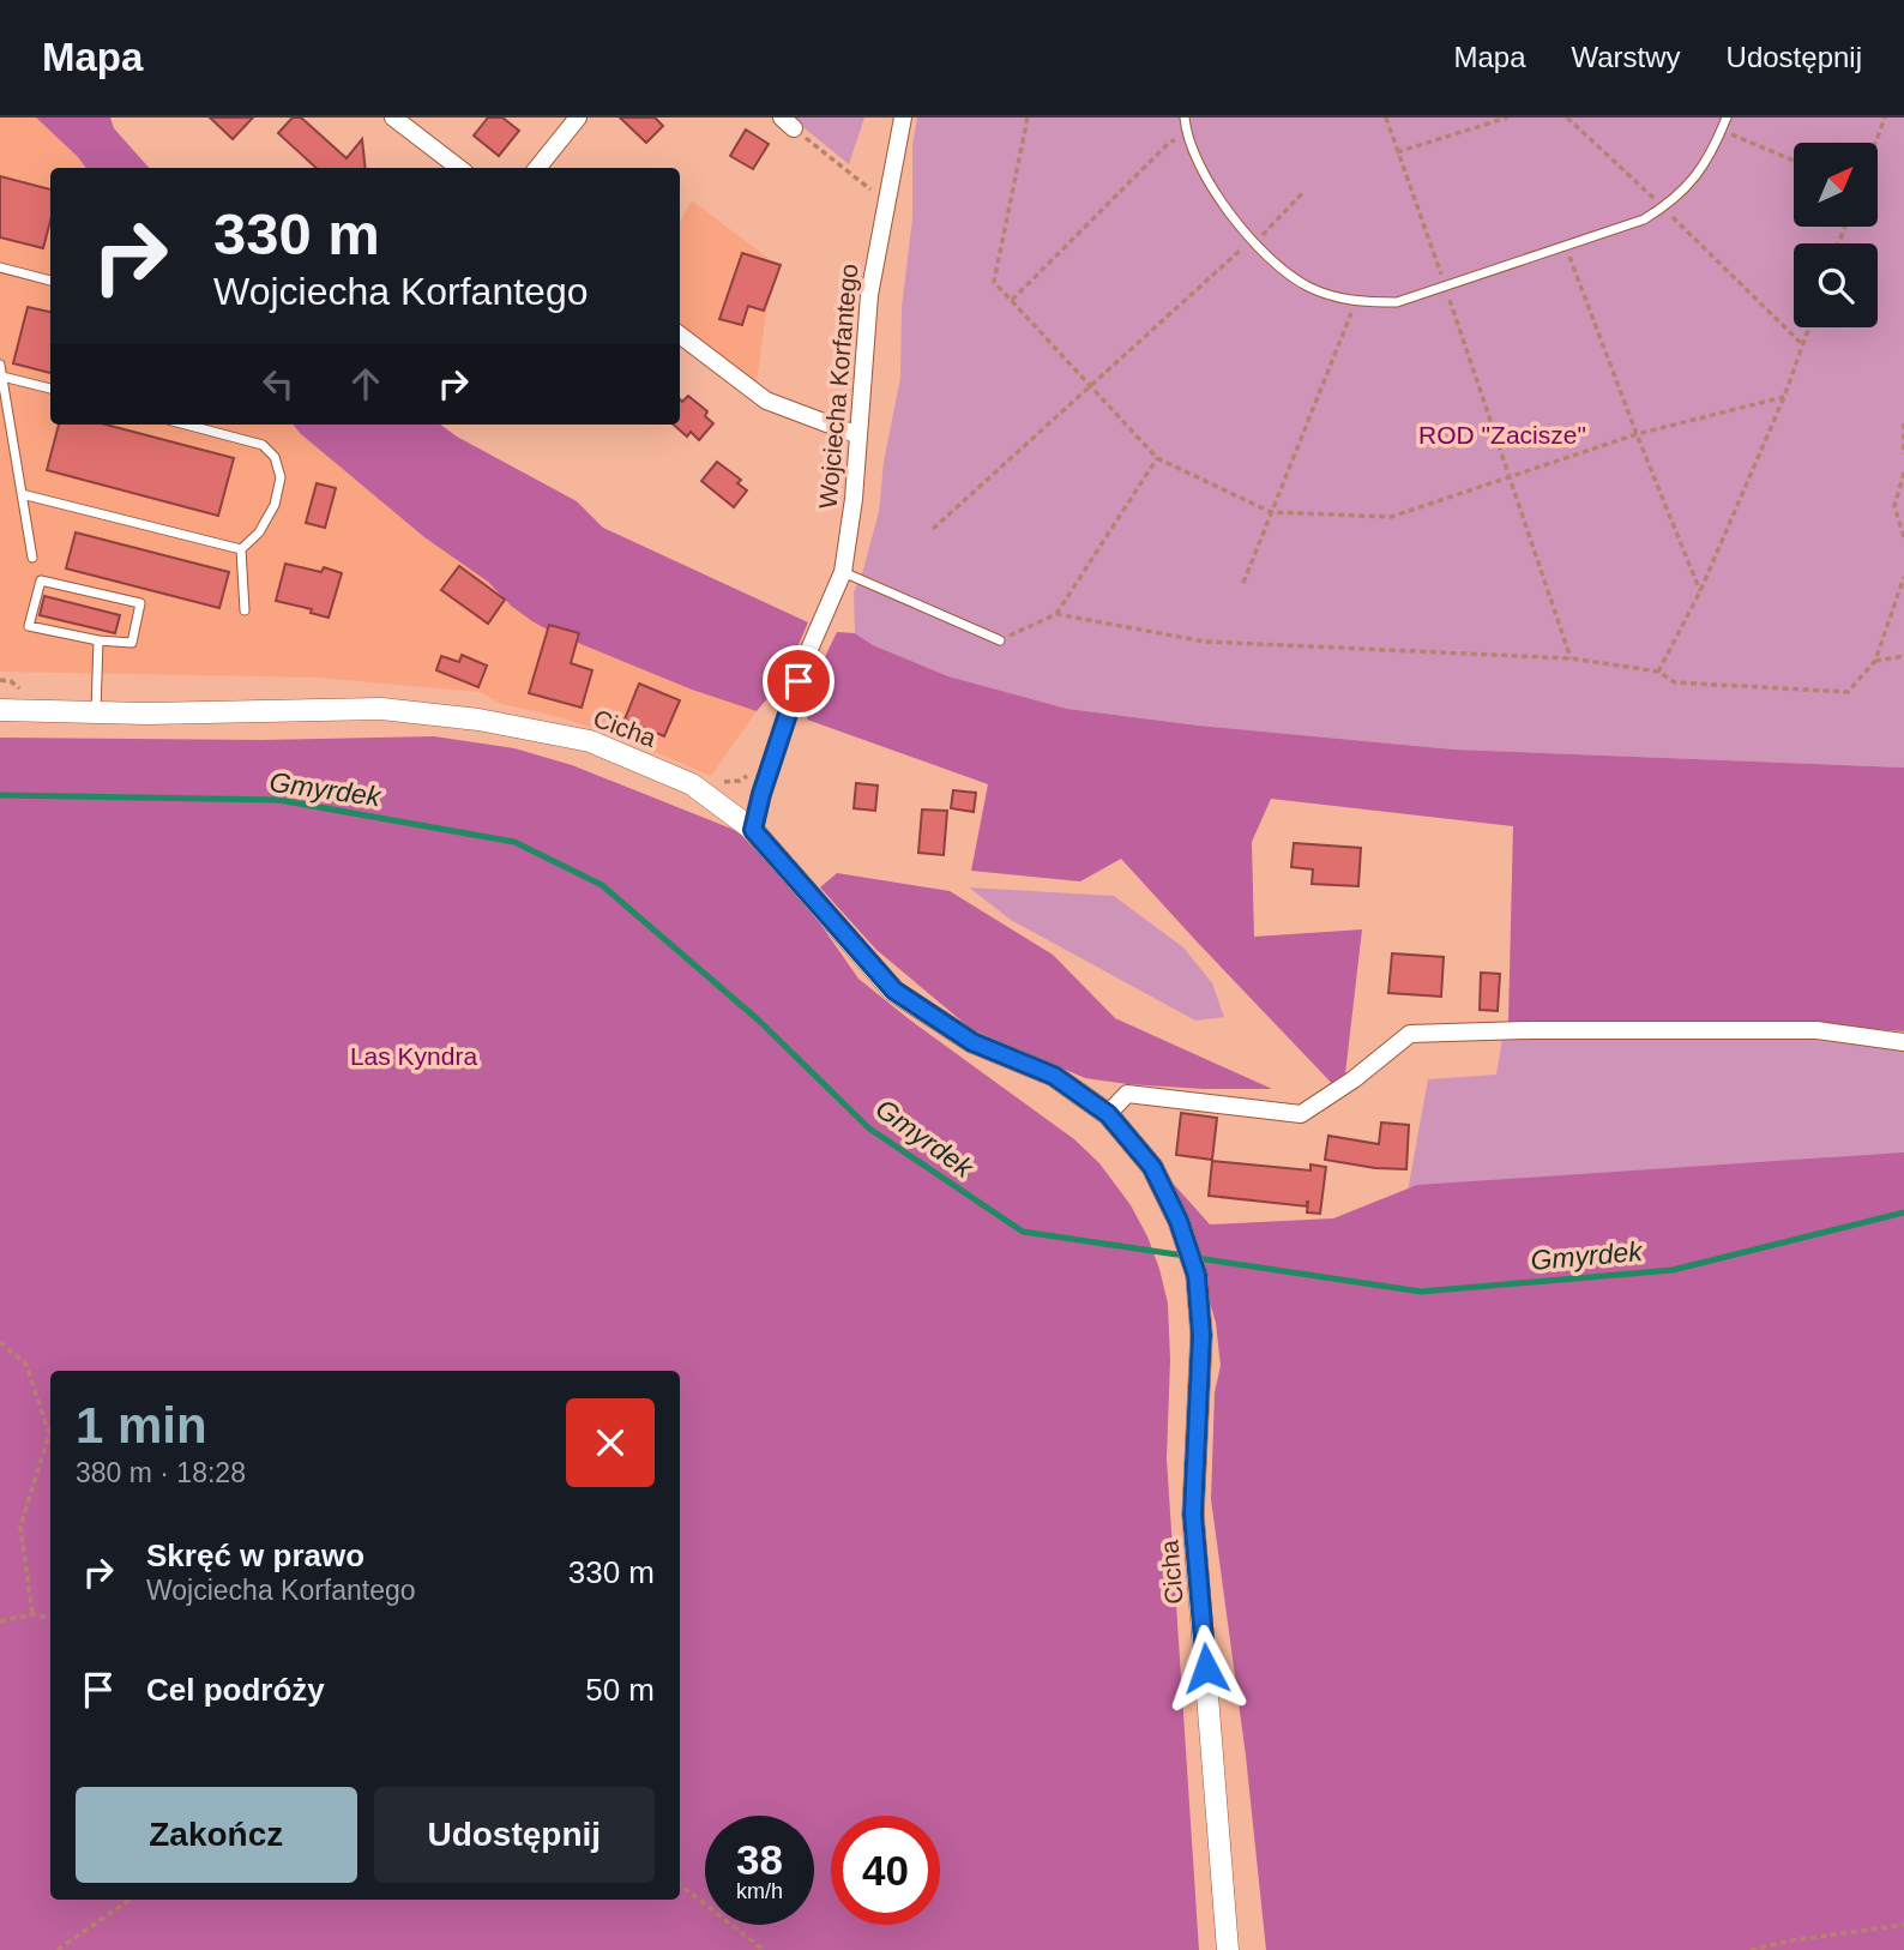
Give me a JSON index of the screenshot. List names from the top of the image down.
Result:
{
  "streets": {
    "street": ["Wojciecha Korfantego", "Cicha"]
  },
  "water": ["Gmyrdek"],
  "parks": ["ROD \"Zacisze\"", "Las Kyndra"],
  "north": "top right",
  "page": {
    "header": "Mapa",
    "nav": ["Mapa", "Warstwy", "Udostępnij"],
    "turn": ["330 m", "Wojciecha Korfantego"],
    "heading": ["1 min", "380 m · 18:28"],
    "list": [
      {
        "name": "Skręć w prawo",
        "note": "Wojciecha Korfantego",
        "value": "330 m"
      },
      {
        "name": "Cel podróży",
        "value": "50 m"
      }
    ],
    "buttons": ["Zakończ", "Udostępnij"],
    "speed": "38 km/h",
    "limit": "40"
  }
}
